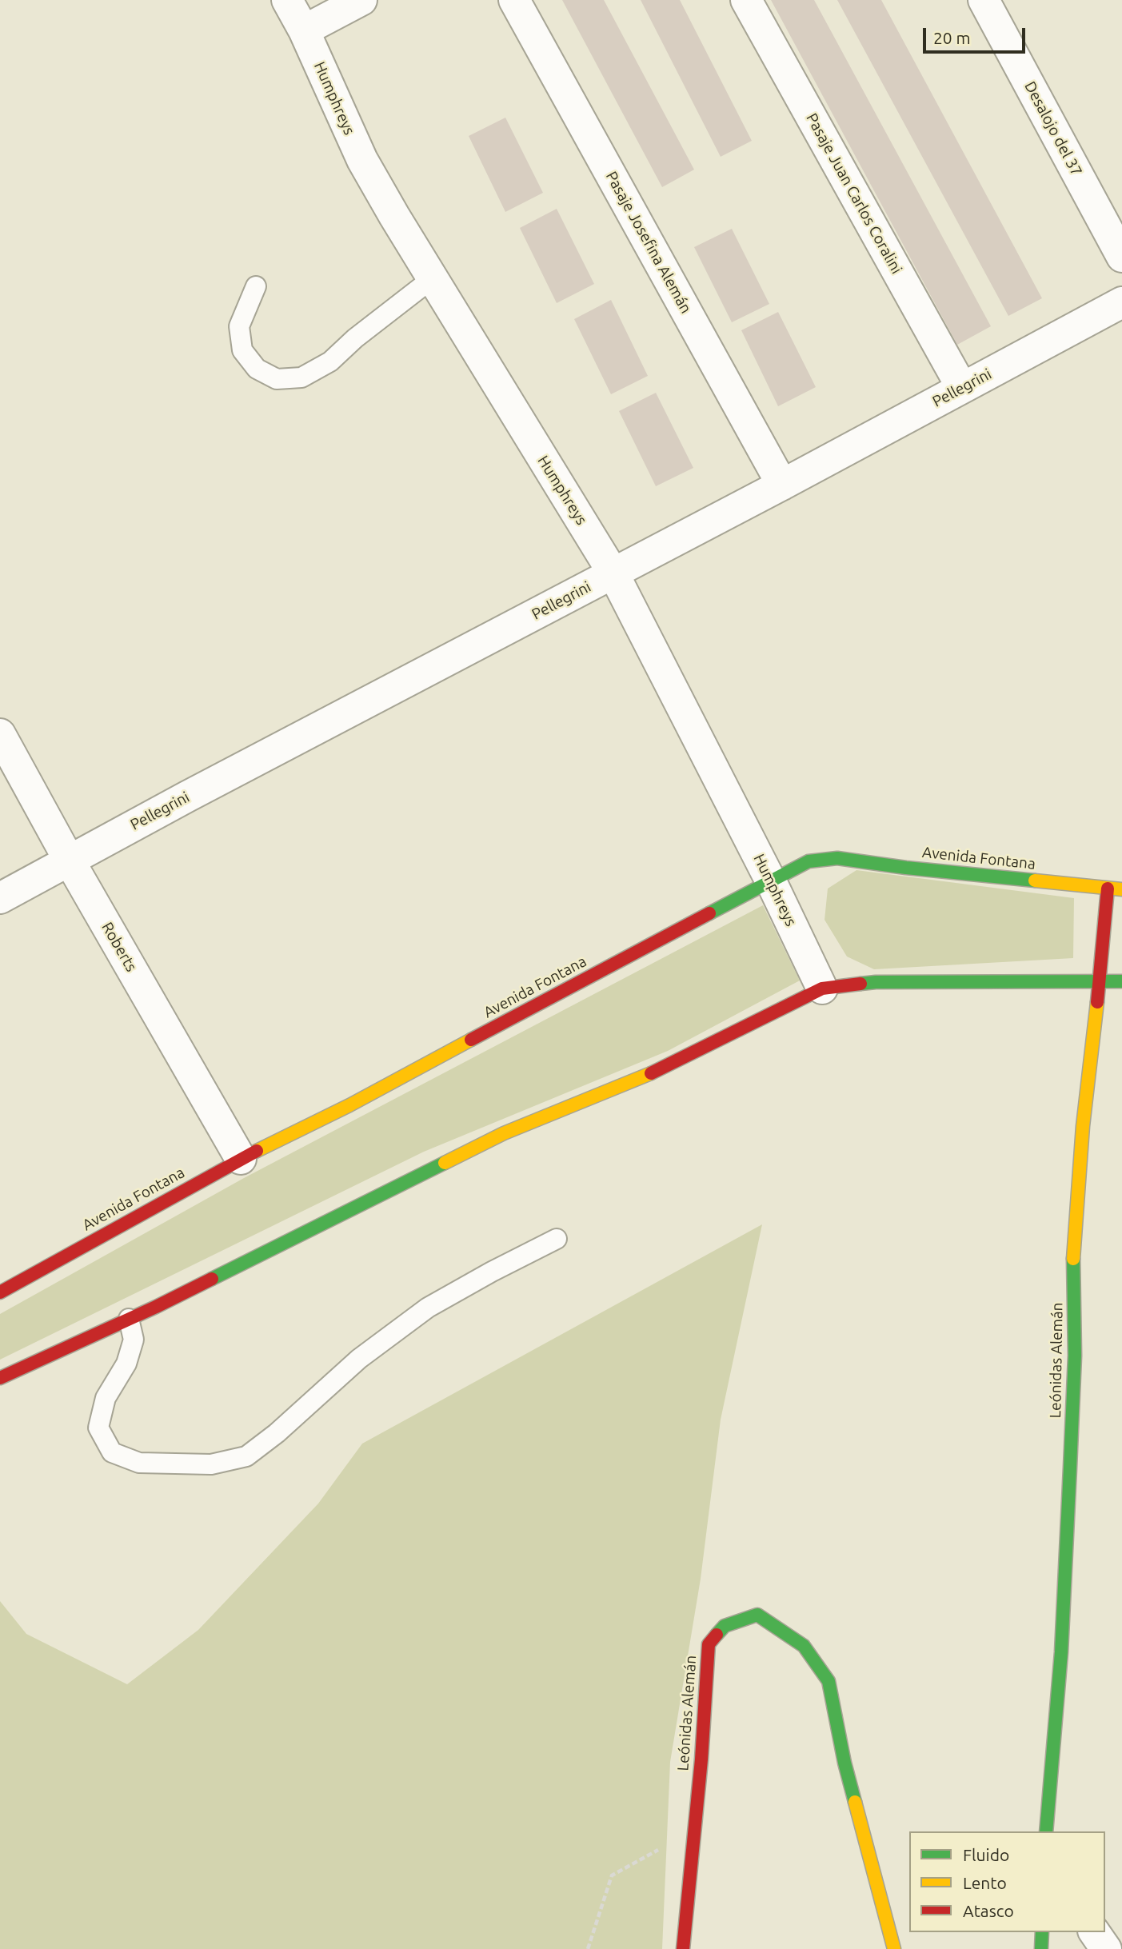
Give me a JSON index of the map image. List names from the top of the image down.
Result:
{
  "streets": {
    "street": [
      "Humphreys",
      "Desalojo del 37",
      "Pasaje Juan Carlos Coralini",
      "Pasaje Josefina Alemán",
      "Pellegrini",
      "Avenida Fontana",
      "Roberts",
      "Leónidas Alemán"
    ]
  },
  "crossings": [
    ["Humphreys", "Pellegrini"],
    ["Humphreys", "Avenida Fontana"],
    ["Pasaje Juan Carlos Coralini", "Pellegrini"],
    ["Pasaje Josefina Alemán", "Pellegrini"],
    ["Pellegrini", "Roberts"],
    ["Avenida Fontana", "Roberts"],
    ["Avenida Fontana", "Leónidas Alemán"]
  ],
  "legend": ["Fluido", "Lento", "Atasco"],
  "scale_bar": "20 m"
}
